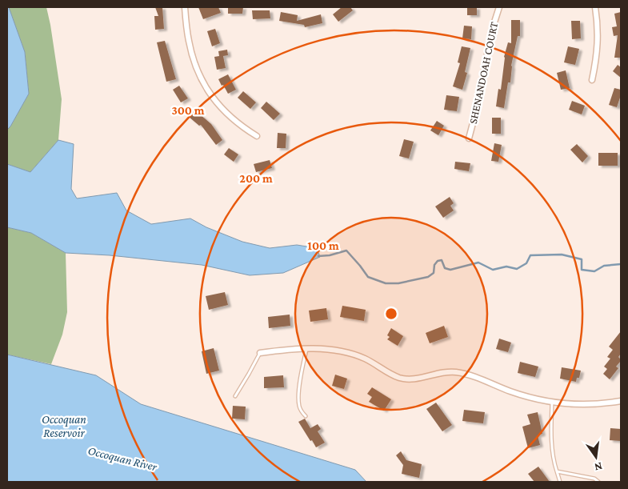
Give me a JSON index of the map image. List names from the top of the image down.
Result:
{
  "streets": {
    "street": ["SHENANDOAH COURT"]
  },
  "water": ["Occoquan Reservoir", "Occoquan River"],
  "north": "bottom",
  "rings": ["300 m", "200 m", "100 m"]
}
